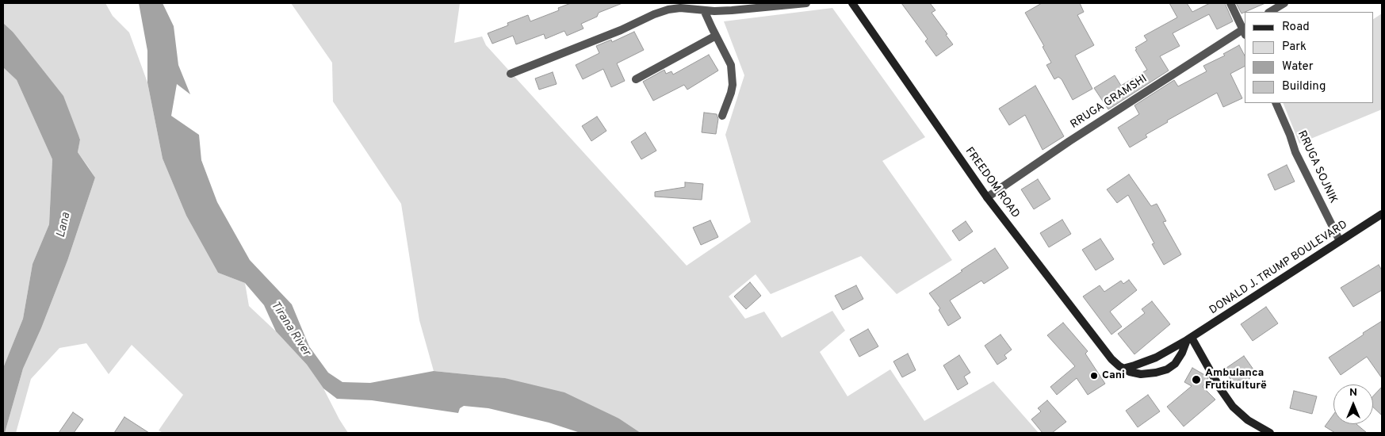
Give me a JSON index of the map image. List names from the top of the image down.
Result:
{
  "streets": {
    "main road": ["FREEDOM ROAD", "DONALD J. TRUMP BOULEVARD"],
    "street": ["RRUGA GRAMSHI", "RRUGA SOJNIK"]
  },
  "crossings": [
    ["RRUGA GRAMSHI", "FREEDOM ROAD"],
    ["RRUGA SOJNIK", "DONALD J. TRUMP BOULEVARD"],
    ["FREEDOM ROAD", "DONALD J. TRUMP BOULEVARD"]
  ],
  "water": ["Lana", "Tirana River"],
  "places": ["Cani", "Ambulanca Frutikulturë"],
  "legend": [
    "Road",
    "Park",
    "Water",
    "Building"
  ],
  "north": "top"
}
